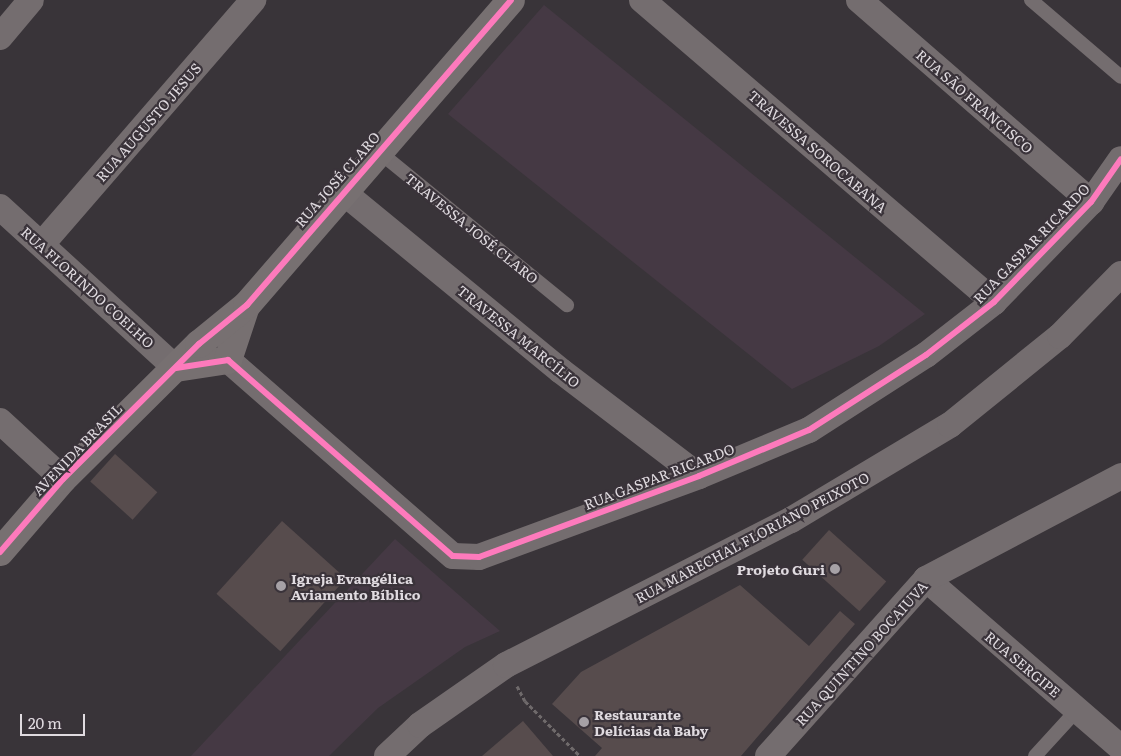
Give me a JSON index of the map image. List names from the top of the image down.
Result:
{
  "streets": {
    "street": [
      "RUA SÃO FRANCISCO",
      "RUA AUGUSTO JESUS",
      "TRAVESSA SOROCABANA",
      "RUA JOSÉ CLARO",
      "RUA GASPAR RICARDO",
      "RUA FLORINDO COELHO",
      "TRAVESSA MARCÍLIO",
      "AVENIDA BRASIL",
      "RUA MARECHAL FLORIANO PEIXOTO",
      "RUA QUINTINO BOCAIUVA",
      "RUA SERGIPE"
    ],
    "lane": ["TRAVESSA JOSÉ CLARO"]
  },
  "crossings": [
    ["RUA SÃO FRANCISCO", "RUA GASPAR RICARDO"],
    ["RUA AUGUSTO JESUS", "RUA FLORINDO COELHO"],
    ["TRAVESSA SOROCABANA", "RUA GASPAR RICARDO"],
    ["RUA JOSÉ CLARO", "TRAVESSA JOSÉ CLARO"],
    ["RUA JOSÉ CLARO", "RUA GASPAR RICARDO"],
    ["RUA JOSÉ CLARO", "RUA FLORINDO COELHO"],
    ["RUA JOSÉ CLARO", "TRAVESSA MARCÍLIO"],
    ["RUA JOSÉ CLARO", "AVENIDA BRASIL"],
    ["RUA GASPAR RICARDO", "TRAVESSA MARCÍLIO"],
    ["RUA FLORINDO COELHO", "AVENIDA BRASIL"],
    ["RUA QUINTINO BOCAIUVA", "RUA SERGIPE"]
  ],
  "places": ["Projeto Guri", "Igreja Evangélica Aviamento Bíblico", "Restaurante Delícias da Baby"],
  "scale_bar": "20 m"
}
